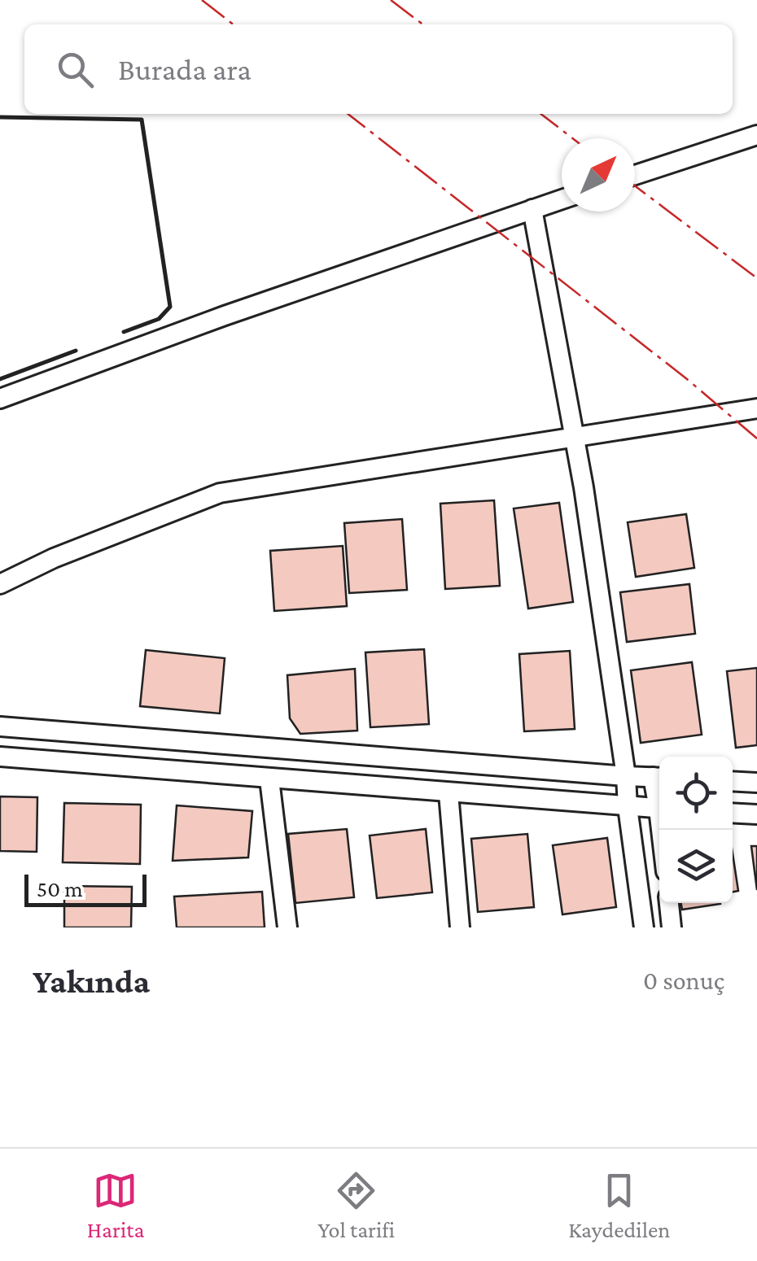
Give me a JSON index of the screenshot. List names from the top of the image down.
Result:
{
  "scale_bar": "50 m",
  "north": "top right",
  "page": {
    "search": "Burada ara",
    "scale": "50 m",
    "heading": ["Yakında", "0 sonuç"],
    "nav": ["Harita", "Yol tarifi", "Kaydedilen"]
  }
}
